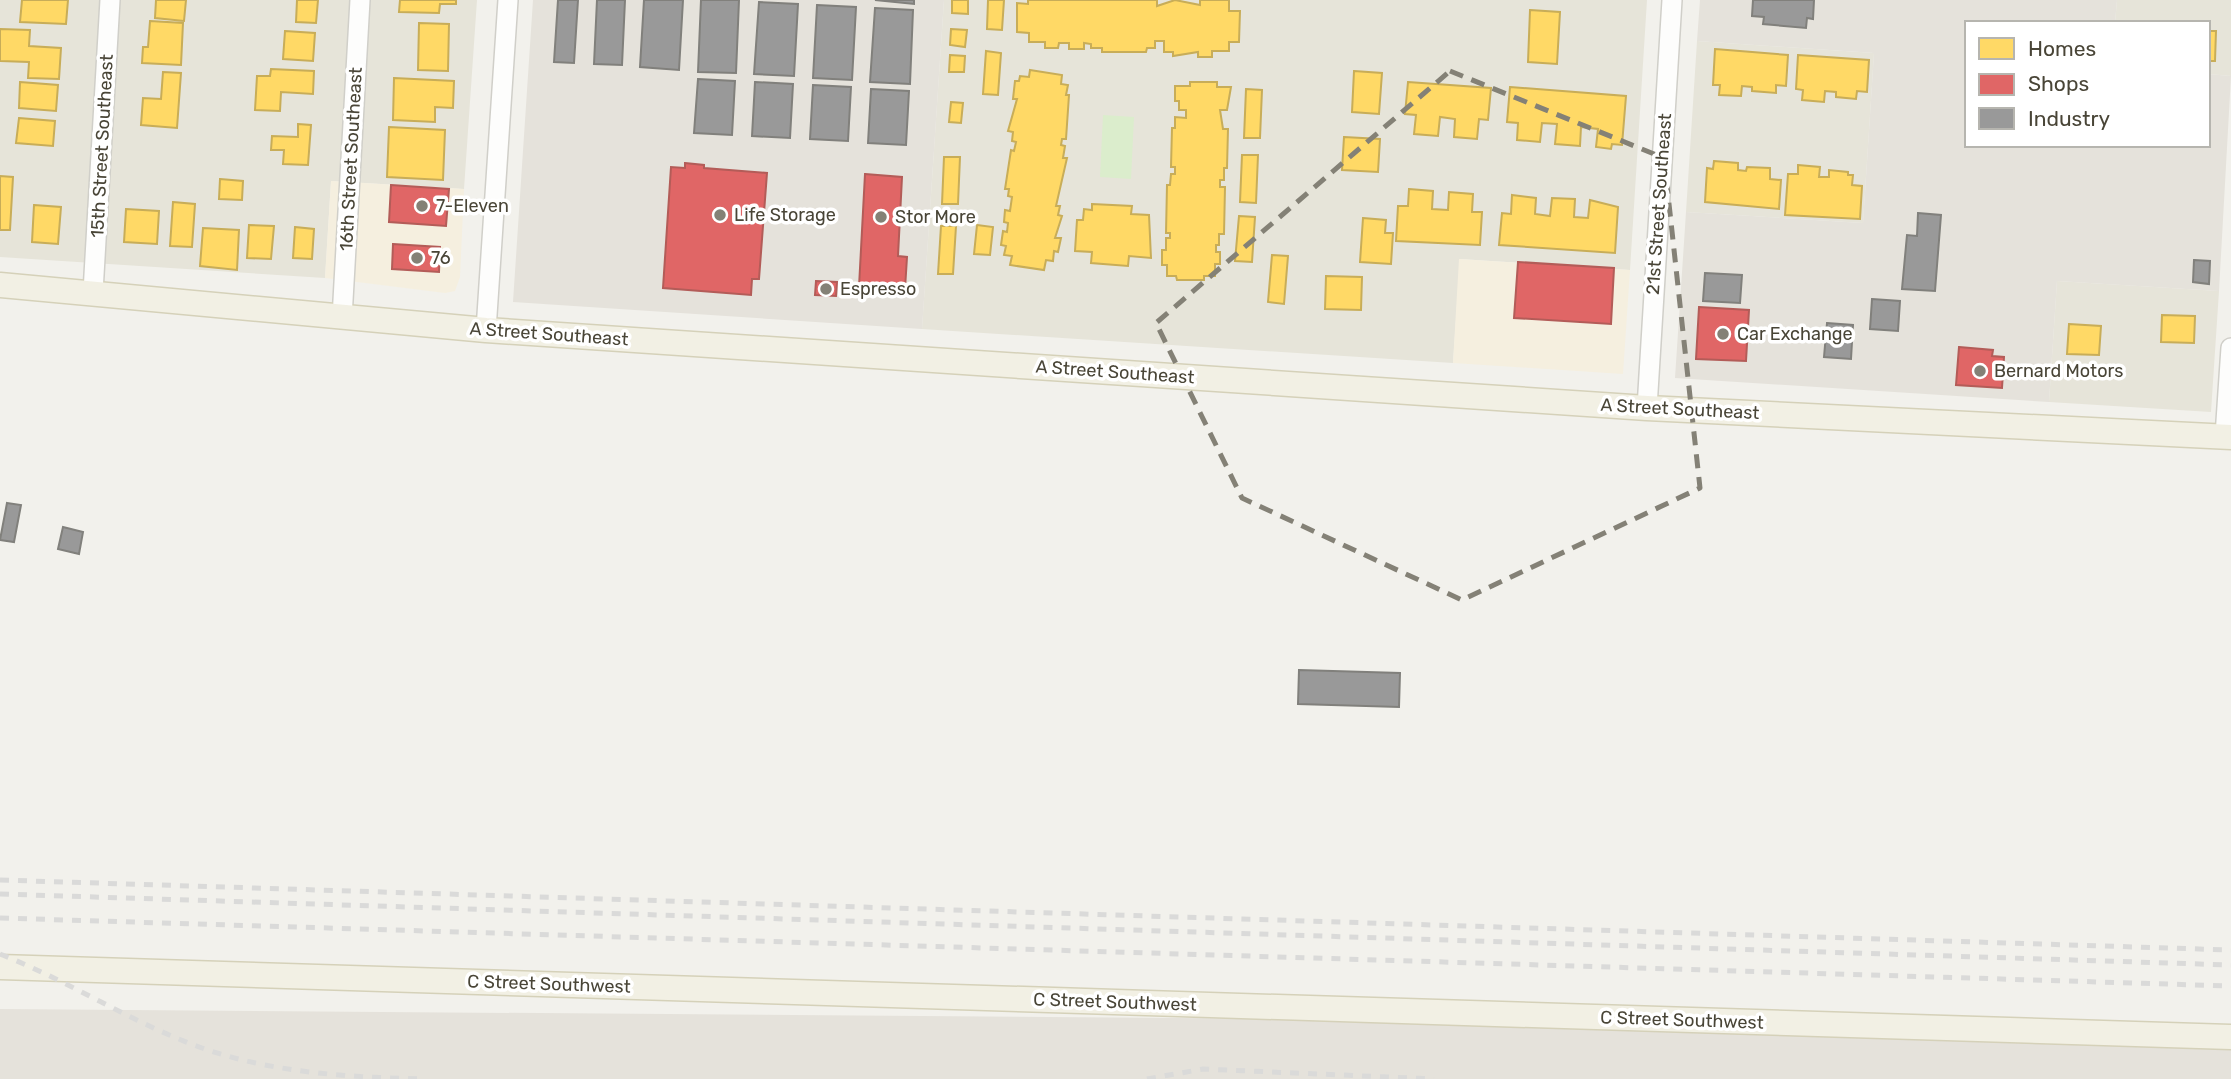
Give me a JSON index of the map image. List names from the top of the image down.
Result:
{
  "streets": {
    "main road": ["A Street Southeast", "C Street Southwest"],
    "street": ["15th Street Southeast", "16th Street Southeast", "21st Street Southeast"]
  },
  "crossings": [
    ["15th Street Southeast", "A Street Southeast"],
    ["16th Street Southeast", "A Street Southeast"],
    ["21st Street Southeast", "A Street Southeast"]
  ],
  "places": [
    "7-Eleven",
    "Life Storage",
    "Stor More",
    "76",
    "Espresso",
    "Car Exchange",
    "Bernard Motors"
  ],
  "legend": ["Homes", "Shops", "Industry"]
}
